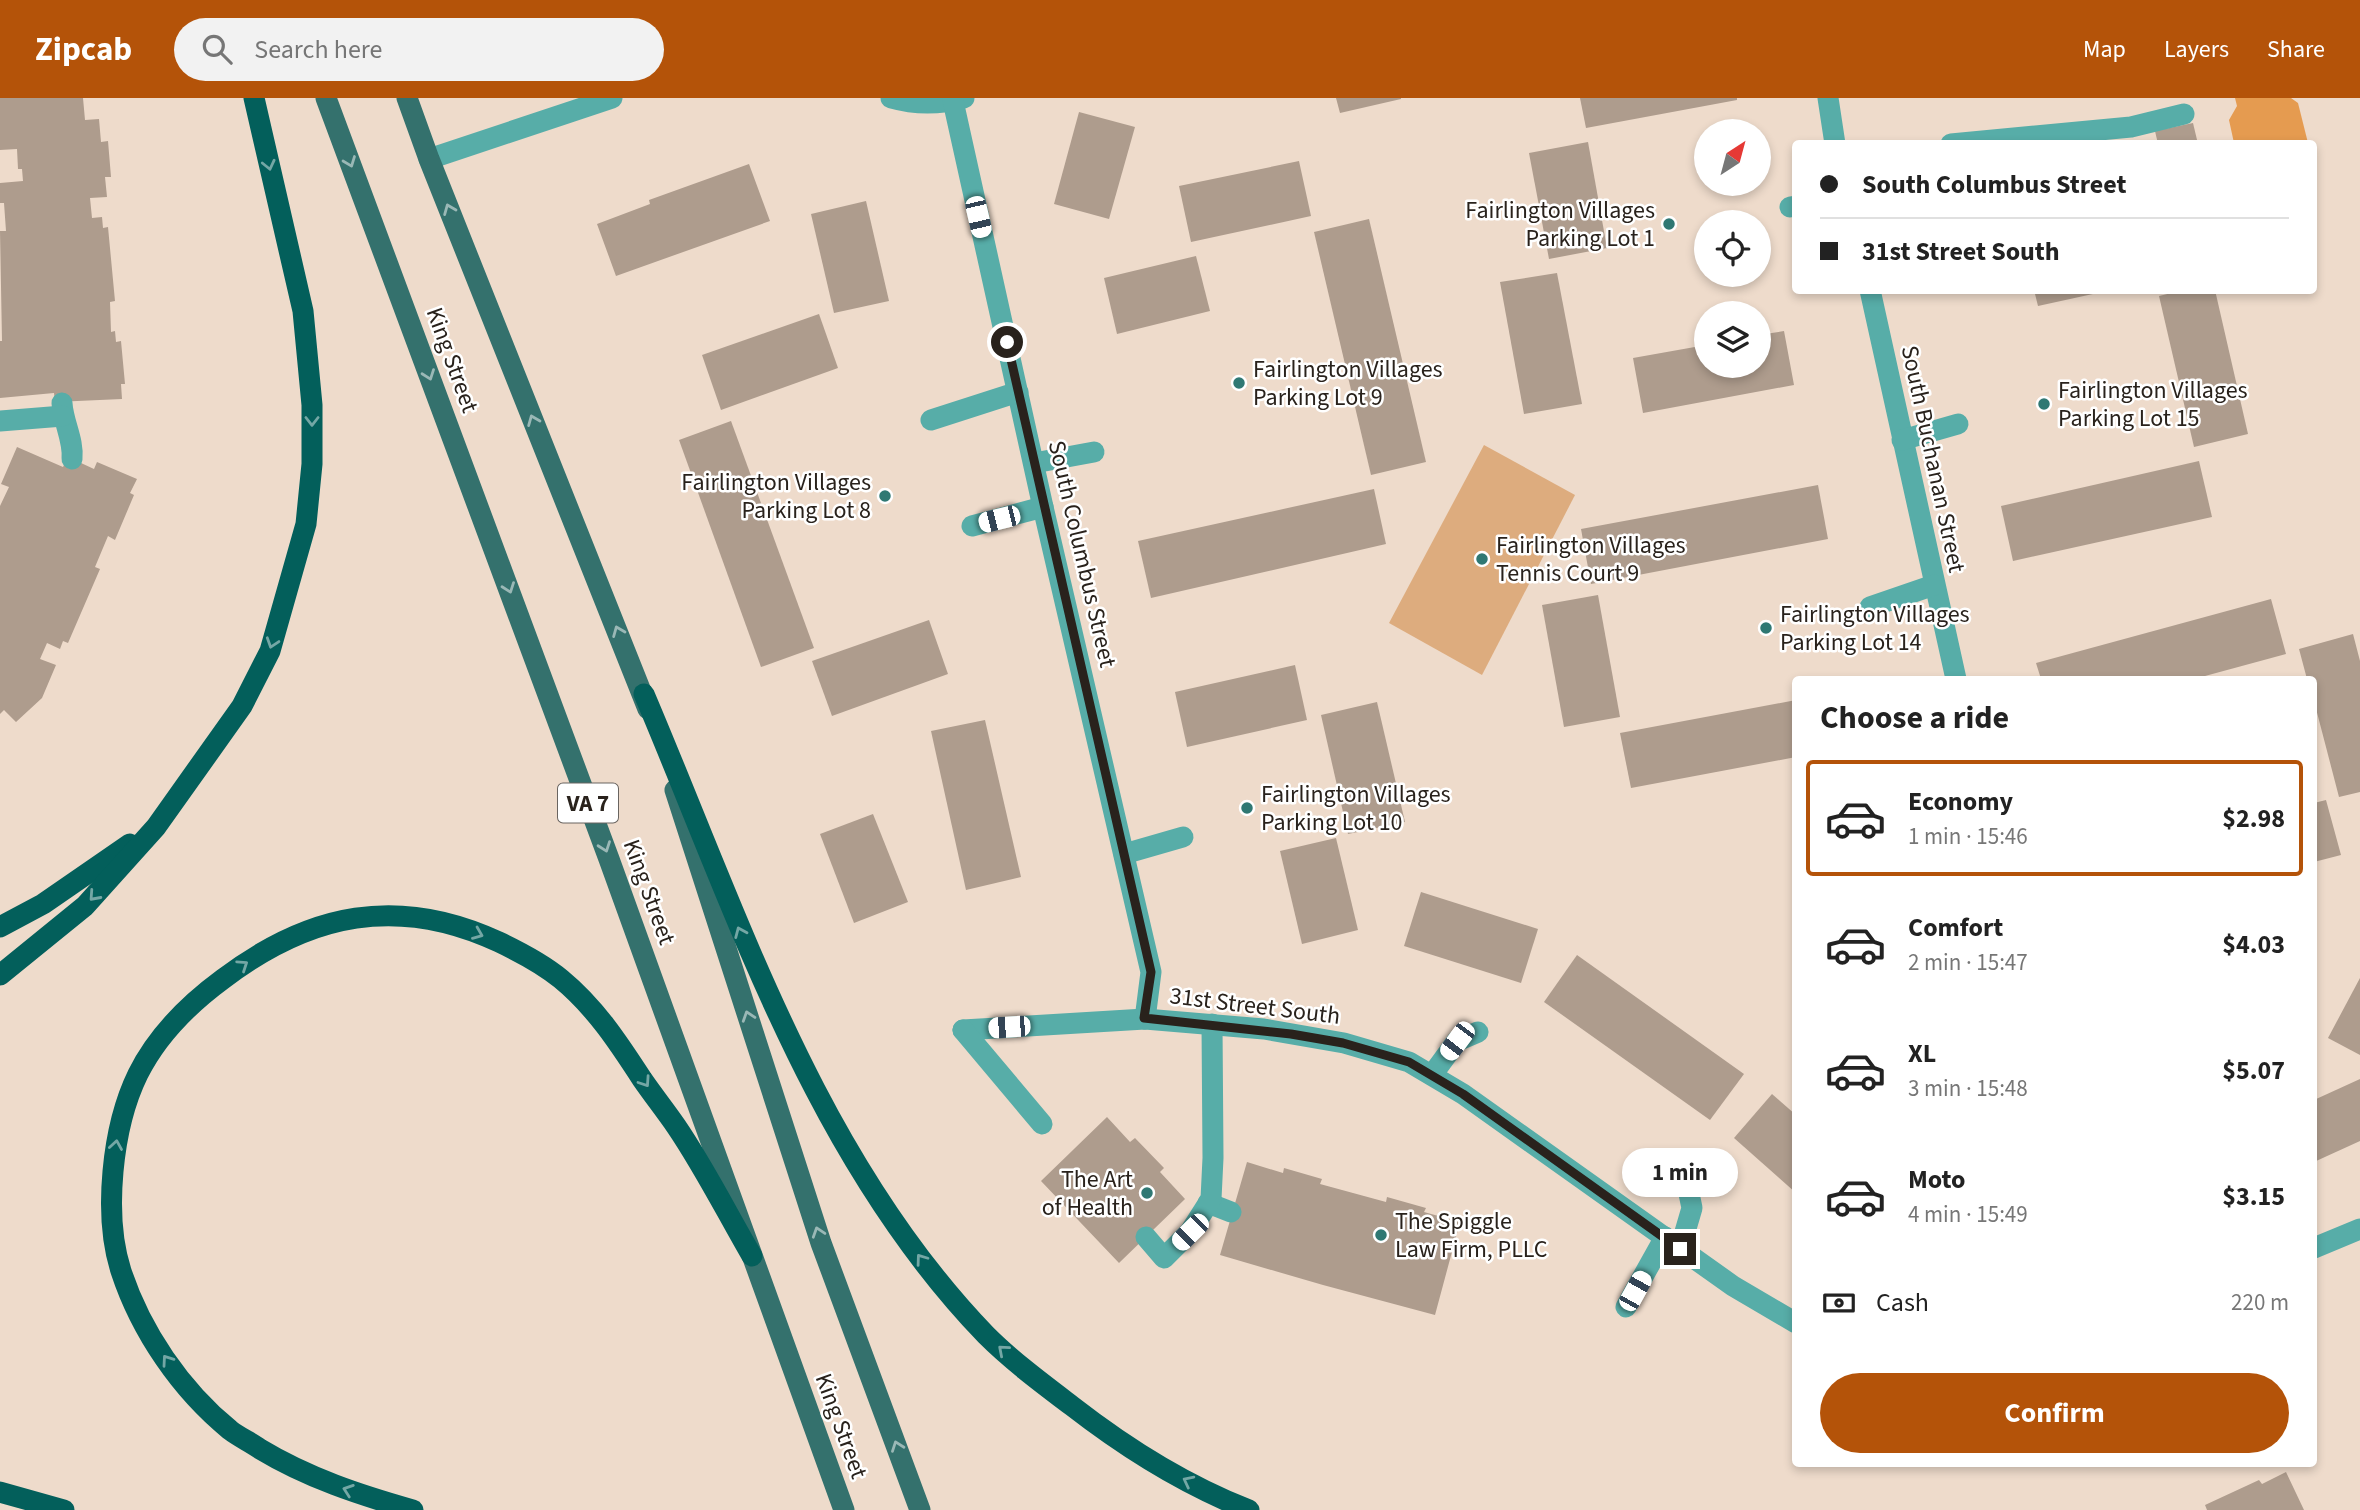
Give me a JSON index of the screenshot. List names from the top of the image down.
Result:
{
  "streets": {
    "main road": ["King Street", "VA 7"],
    "street": ["South Buchanan Street", "South Columbus Street", "31st Street South"]
  },
  "crossings": [
    ["South Columbus Street", "31st Street South"]
  ],
  "places": [
    "Fairlington Villages Parking Lot 1",
    "Fairlington Villages Parking Lot 9",
    "Fairlington Villages Parking Lot 15",
    "Fairlington Villages Parking Lot 8",
    "Fairlington Villages Tennis Court 9",
    "Fairlington Villages Parking Lot 14",
    "Fairlington Villages Parking Lot 10",
    "The Art of Health",
    "The Spiggle Law Firm, PLLC"
  ],
  "north": "top right",
  "page": {
    "header": "Zipcab",
    "search": "Search here",
    "nav": ["Map", "Layers", "Share"],
    "banner": ["South Columbus Street", "31st Street South"],
    "heading": "Choose a ride",
    "list": [
      {
        "name": "Economy",
        "note": "1 min · 15:46",
        "value": "$2.98"
      },
      {
        "name": "Comfort",
        "note": "2 min · 15:47",
        "value": "$4.03"
      },
      {
        "name": "XL",
        "note": "3 min · 15:48",
        "value": "$5.07"
      },
      {
        "name": "Moto",
        "note": "4 min · 15:49",
        "value": "$3.15"
      }
    ],
    "bubble": "1 min",
    "pay": ["Cash", "220 m"],
    "buttons": "Confirm"
  }
}
